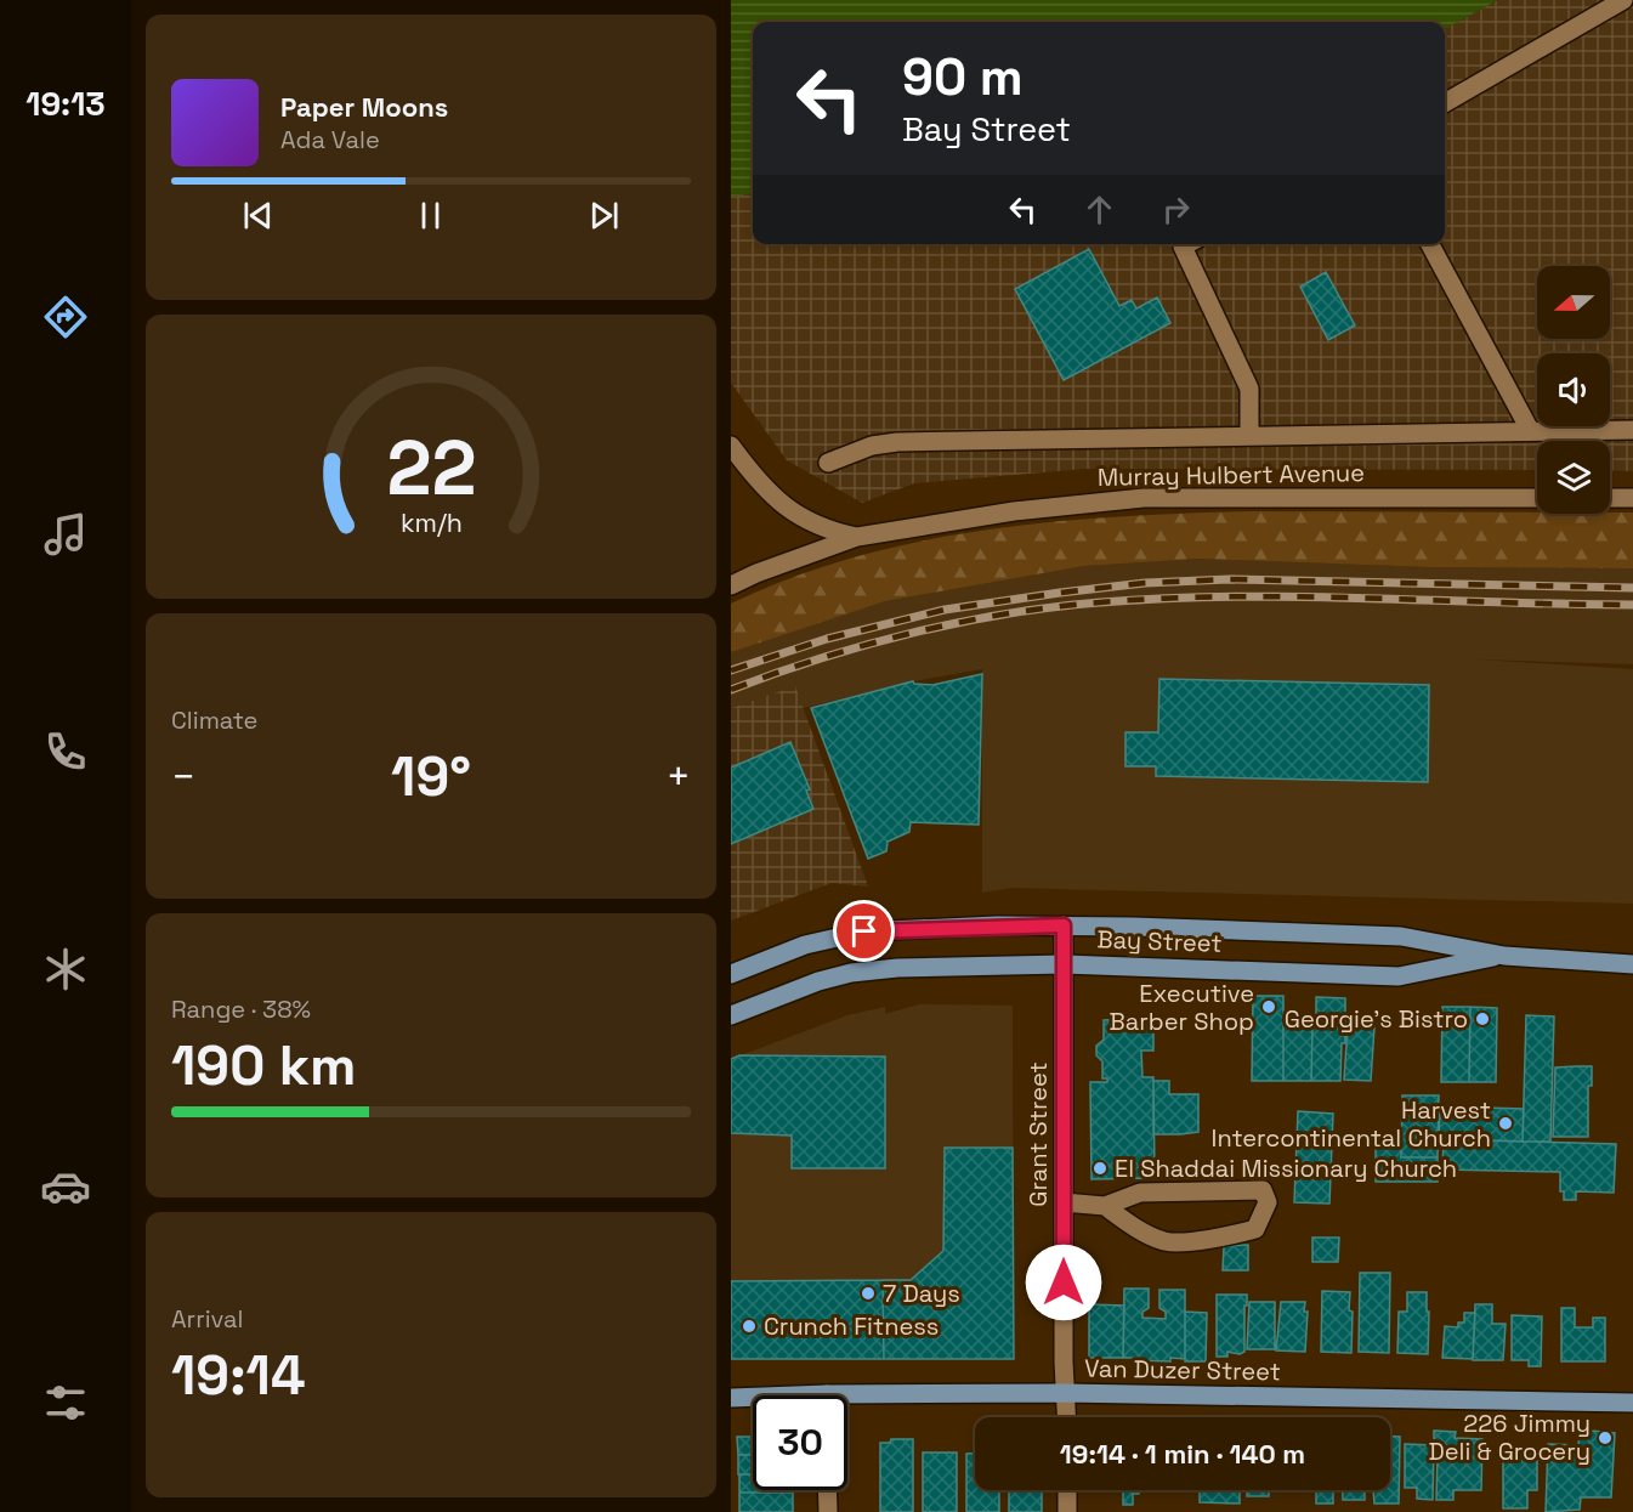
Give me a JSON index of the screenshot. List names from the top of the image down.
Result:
{
  "streets": {
    "main road": ["Bay Street", "Van Duzer Street"],
    "street": ["Murray Hulbert Avenue", "Grant Street"]
  },
  "crossings": [
    ["Bay Street", "Grant Street"],
    ["Grant Street", "Van Duzer Street"]
  ],
  "places": [
    "Executive Barber Shop",
    "Georgie's Bistro",
    "Harvest Intercontinental Church",
    "El Shaddai Missionary Church",
    "7 Days",
    "Crunch Fitness",
    "226 Jimmy Deli & Grocery"
  ],
  "north": "left",
  "page": {
    "tabs": "19:13",
    "turn": ["90 m", "Bay Street"],
    "song": ["Paper Moons", "Ada Vale"],
    "tile": [
      "Climate",
      ["Range · 38%", "190 km"],
      ["Arrival", "19:14"]
    ],
    "heat": ["−", "19°", "+"],
    "limit": "30",
    "trip": "19:14 · 1 min · 140 m",
    "gauge": ["22", "km/h"]
  }
}
